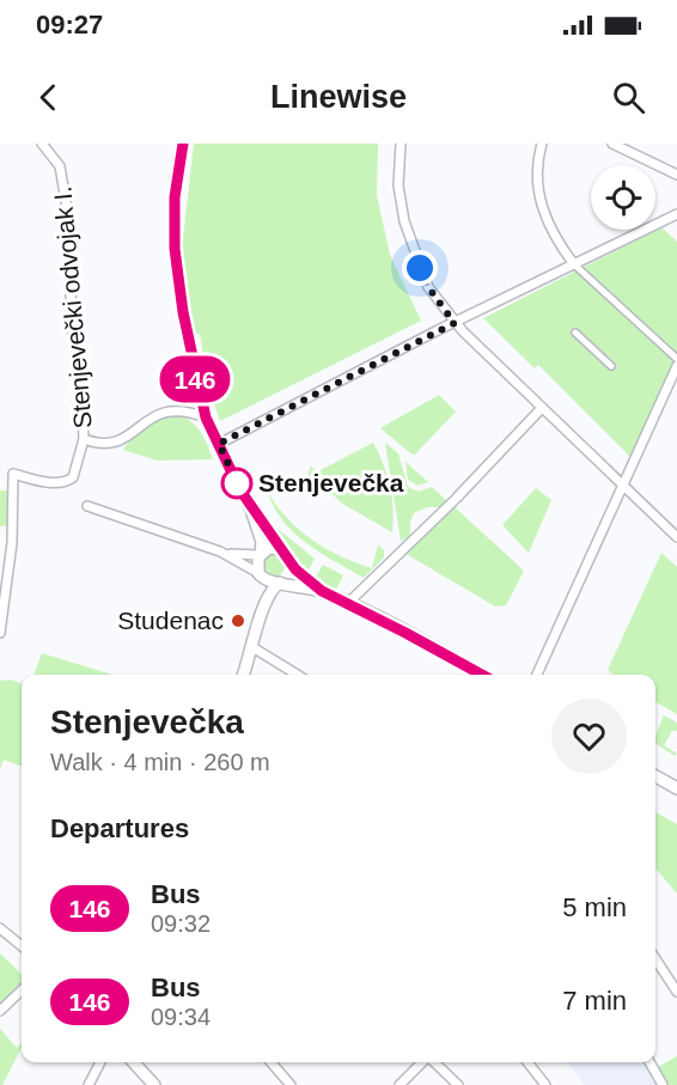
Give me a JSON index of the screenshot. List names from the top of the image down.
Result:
{
  "streets": {
    "street": ["Stenjevečki odvojak I."]
  },
  "places": ["Stenjevečka", "Studenac"],
  "lines": ["bus line 146"],
  "page": {
    "status": "09:27",
    "header": "Linewise",
    "on_map": "146",
    "heading": [
      ["Stenjevečka", "Walk · 4 min · 260 m"],
      "Departures"
    ],
    "list": [
      {
        "mark": "146",
        "name": "Bus",
        "note": "09:32",
        "value": "5 min"
      },
      {
        "mark": "146",
        "name": "Bus",
        "note": "09:34",
        "value": "7 min"
      }
    ]
  }
}
